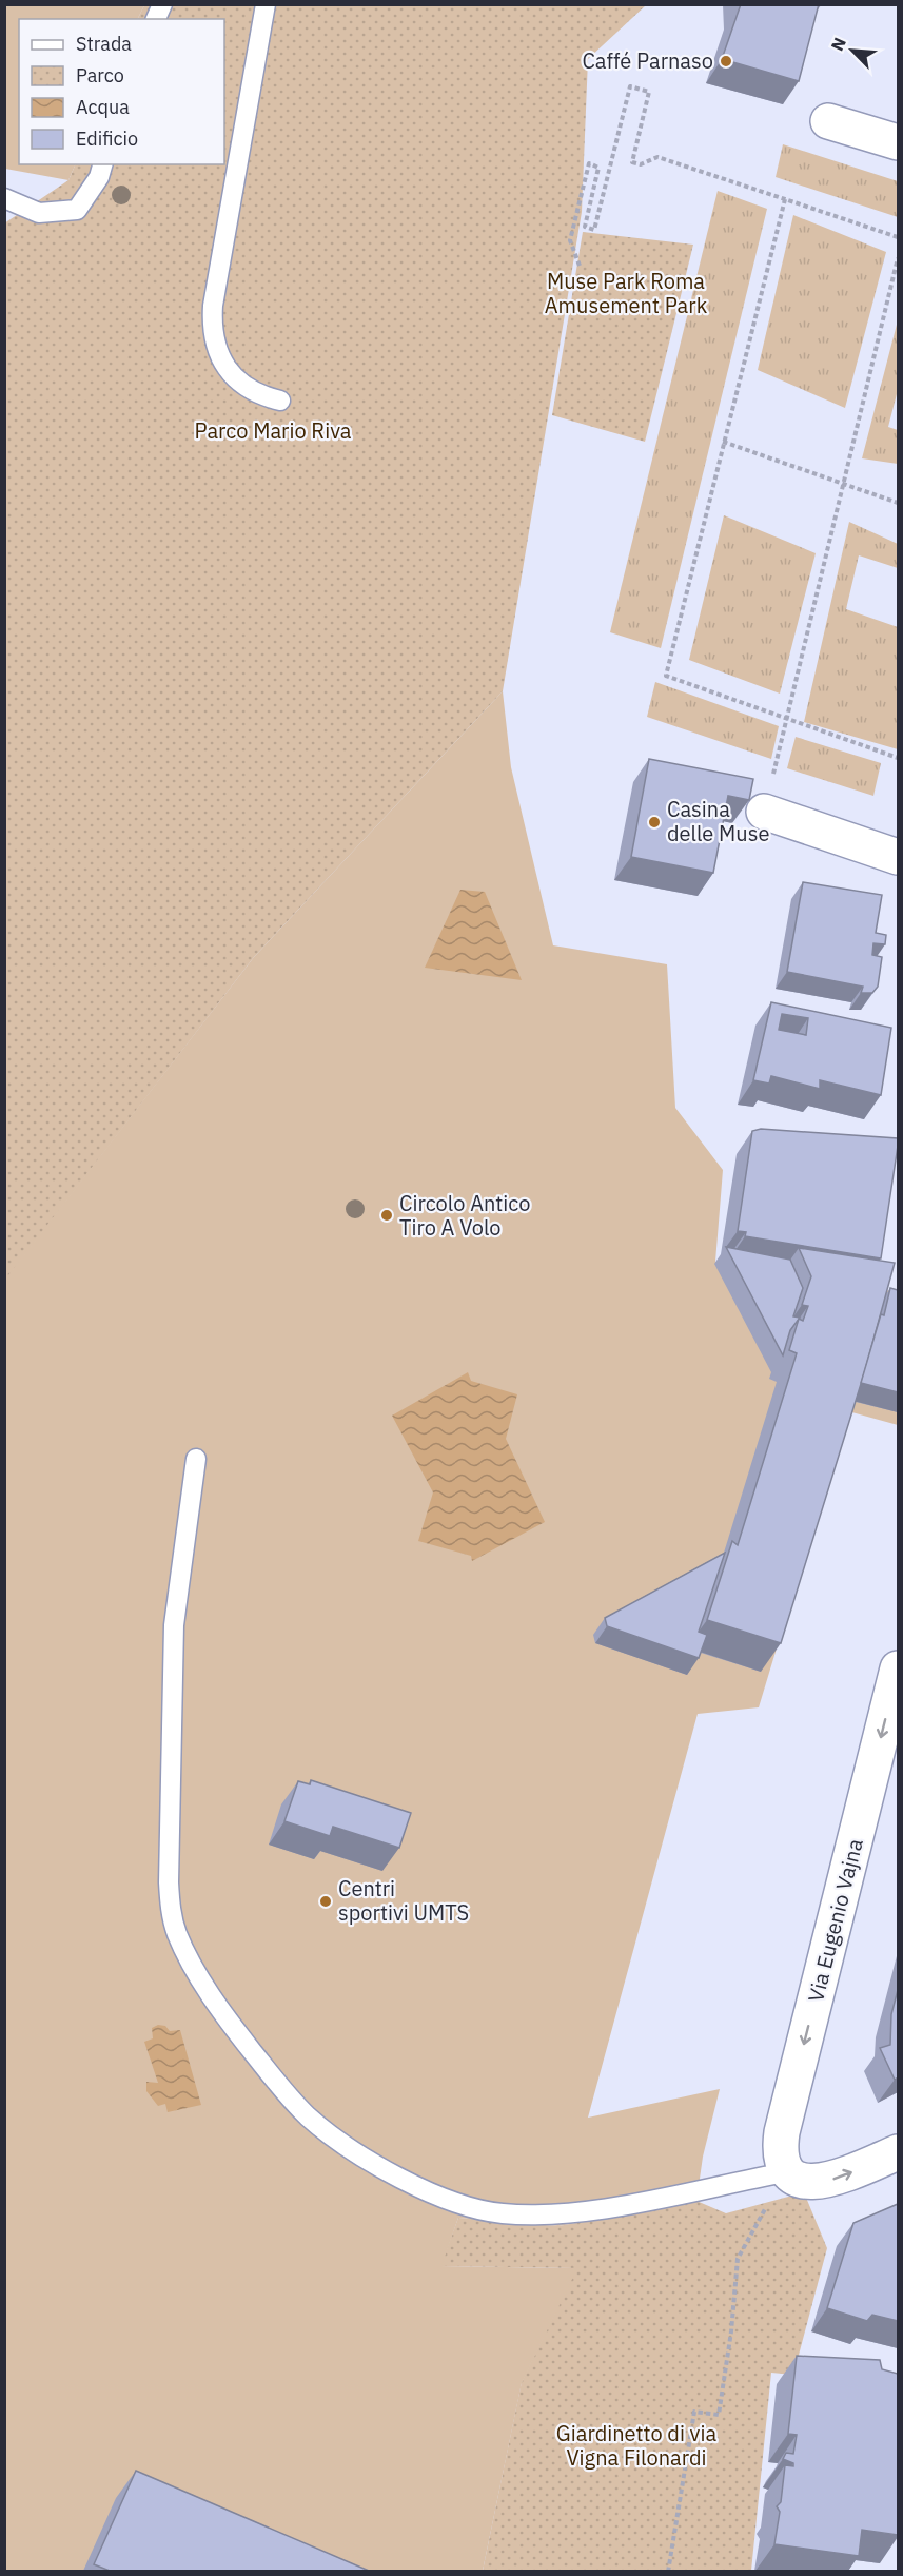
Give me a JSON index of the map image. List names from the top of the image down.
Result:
{
  "streets": {
    "street": ["Via Eugenio Vajna"]
  },
  "one_way": ["Via Eugenio Vajna"],
  "parks": ["Muse Park Roma Amusement Park", "Parco Mario Riva", "Giardinetto di via Vigna Filonardi"],
  "places": [
    "Caffé Parnaso",
    "Casina delle Muse",
    "Circolo Antico Tiro A Volo",
    "Centri sportivi UMTS"
  ],
  "legend": [
    "Strada",
    "Parco",
    "Acqua",
    "Edificio"
  ],
  "north": "top left"
}
